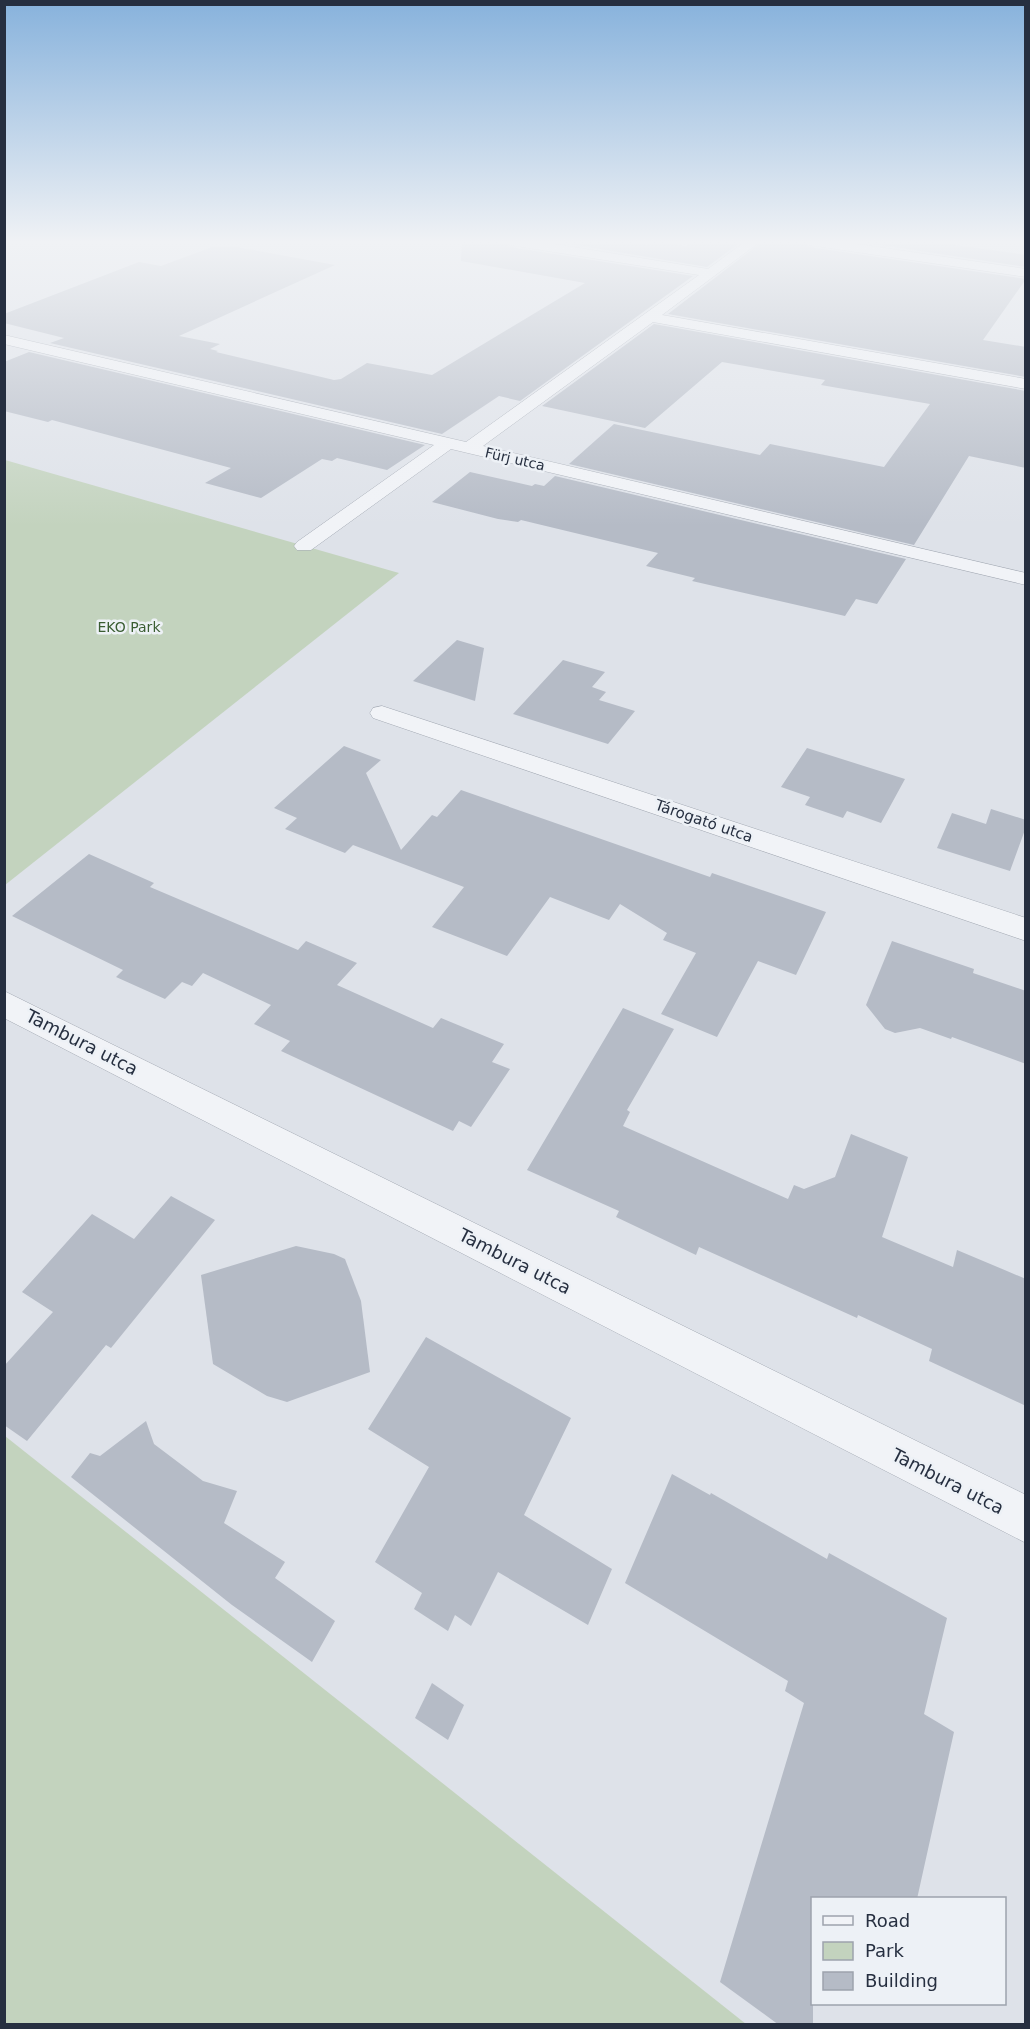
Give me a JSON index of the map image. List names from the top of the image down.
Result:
{
  "streets": {
    "street": ["Fürj utca", "Tárogató utca", "Tambura utca"]
  },
  "parks": ["EKO Park"],
  "legend": ["Road", "Park", "Building"]
}
